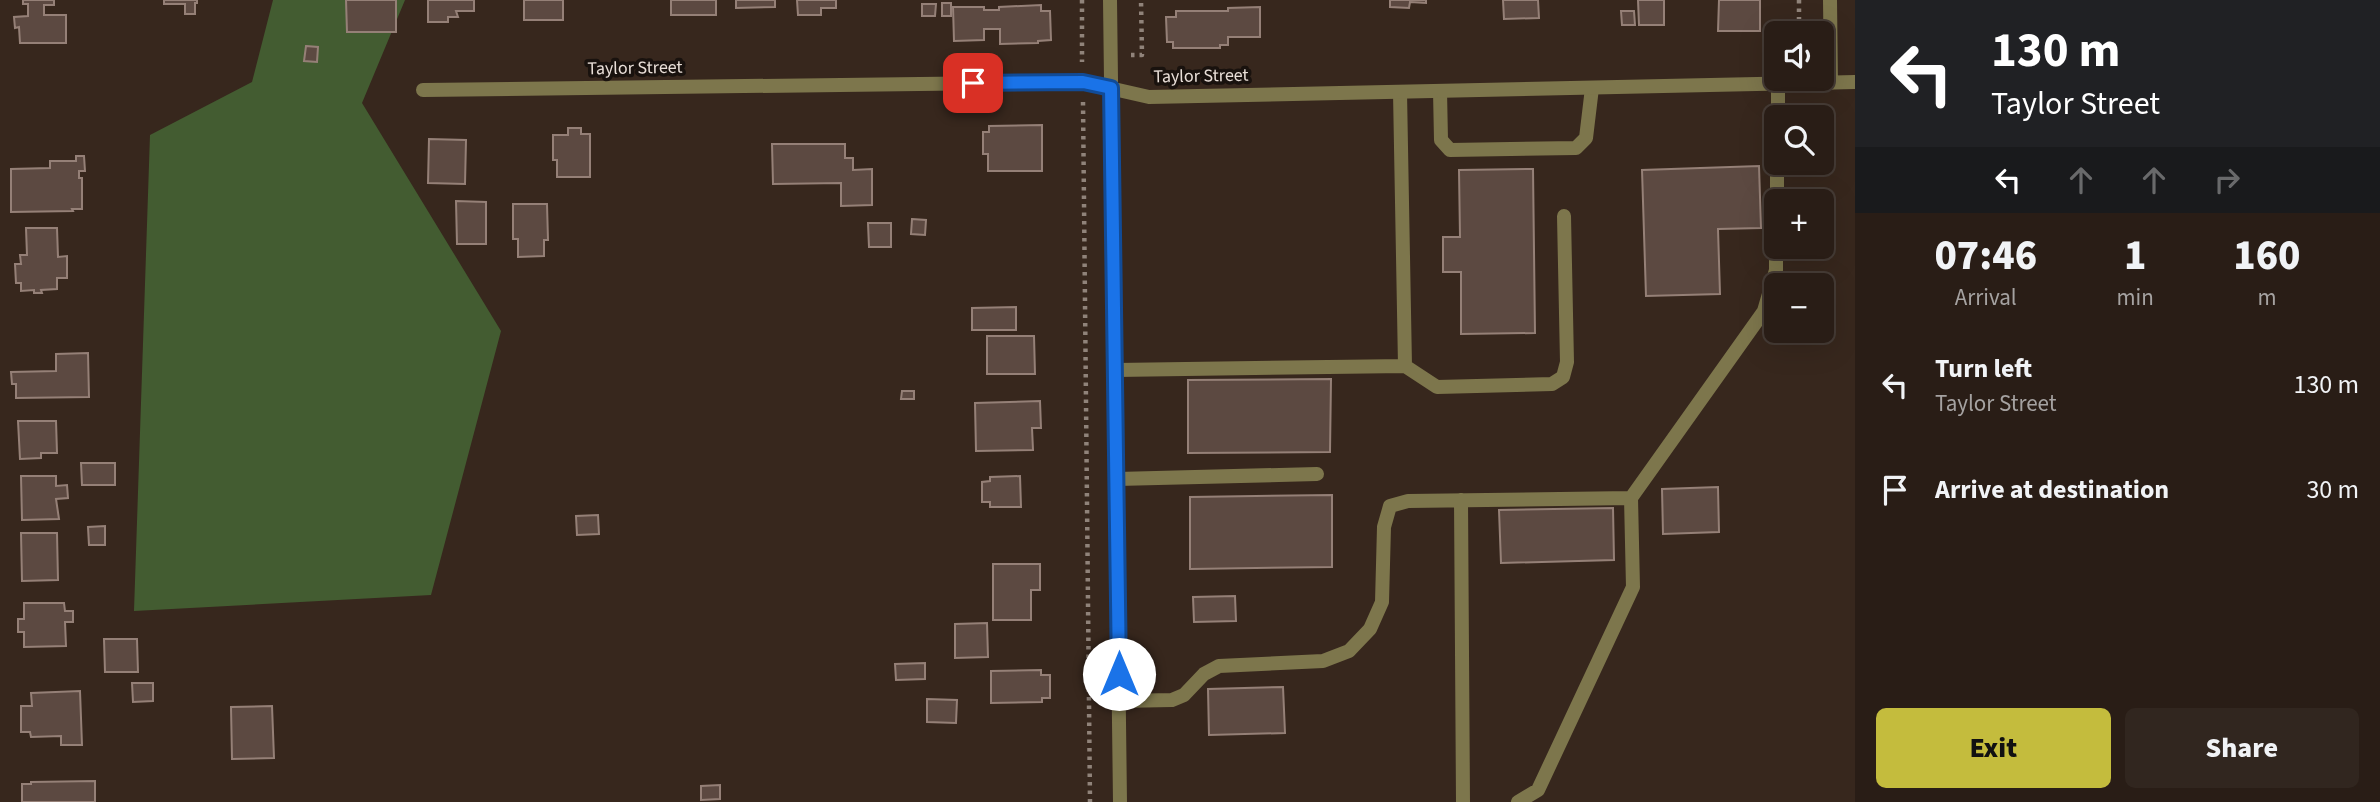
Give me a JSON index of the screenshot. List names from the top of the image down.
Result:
{
  "streets": {
    "street": ["Taylor Street"]
  },
  "page": {
    "turn": ["130 m", "Taylor Street"],
    "map_buttons": ["+", "−"],
    "eta": [
      "07:46",
      "Arrival",
      "1",
      "min",
      "160",
      "m"
    ],
    "list": [
      {
        "name": "Turn left",
        "note": "Taylor Street",
        "value": "130 m"
      },
      {
        "name": "Arrive at destination",
        "value": "30 m"
      }
    ],
    "buttons": ["Exit", "Share"]
  }
}
